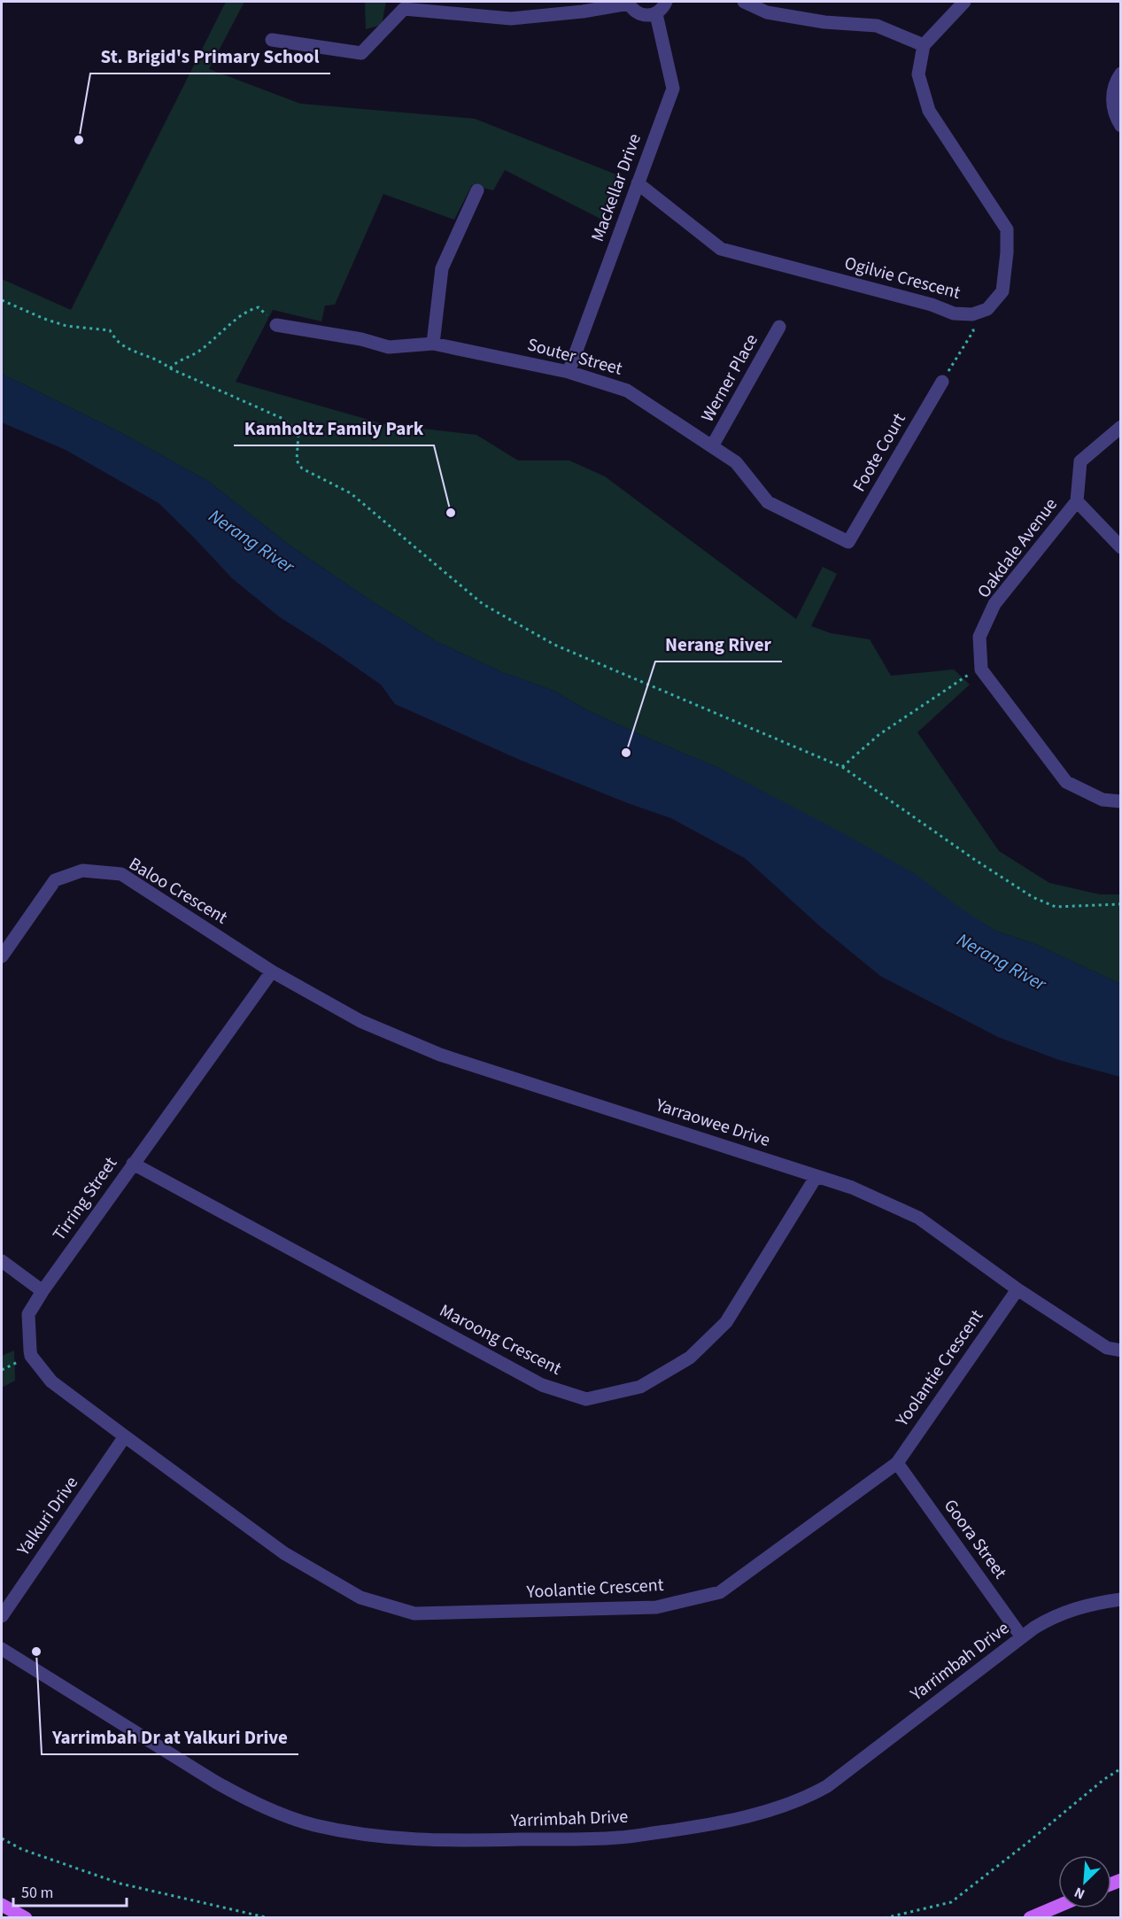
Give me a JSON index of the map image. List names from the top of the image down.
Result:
{
  "streets": {
    "street": [
      "Mackellar Drive",
      "Ogilvie Crescent",
      "Souter Street",
      "Werner Place",
      "Foote Court",
      "Oakdale Avenue",
      "Baloo Crescent",
      "Yarraowee Drive",
      "Tirring Street",
      "Maroong Crescent",
      "Yoolantie Crescent",
      "Yalkuri Drive",
      "Goora Street",
      "Yarrimbah Drive"
    ]
  },
  "crossings": [
    ["Mackellar Drive", "Ogilvie Crescent"],
    ["Mackellar Drive", "Souter Street"],
    ["Souter Street", "Werner Place"],
    ["Souter Street", "Foote Court"],
    ["Baloo Crescent", "Yarraowee Drive"],
    ["Baloo Crescent", "Tirring Street"],
    ["Yarraowee Drive", "Tirring Street"],
    ["Yarraowee Drive", "Maroong Crescent"],
    ["Yarraowee Drive", "Yoolantie Crescent"],
    ["Tirring Street", "Maroong Crescent"],
    ["Yoolantie Crescent", "Yalkuri Drive"],
    ["Yoolantie Crescent", "Goora Street"],
    ["Goora Street", "Yarrimbah Drive"]
  ],
  "water": ["Nerang River"],
  "places": [
    "St. Brigid's Primary School",
    "Kamholtz Family Park",
    "Nerang River",
    "Yarrimbah Dr at Yalkuri Drive"
  ],
  "scale_bar": "50 m",
  "north": "bottom left"
}
